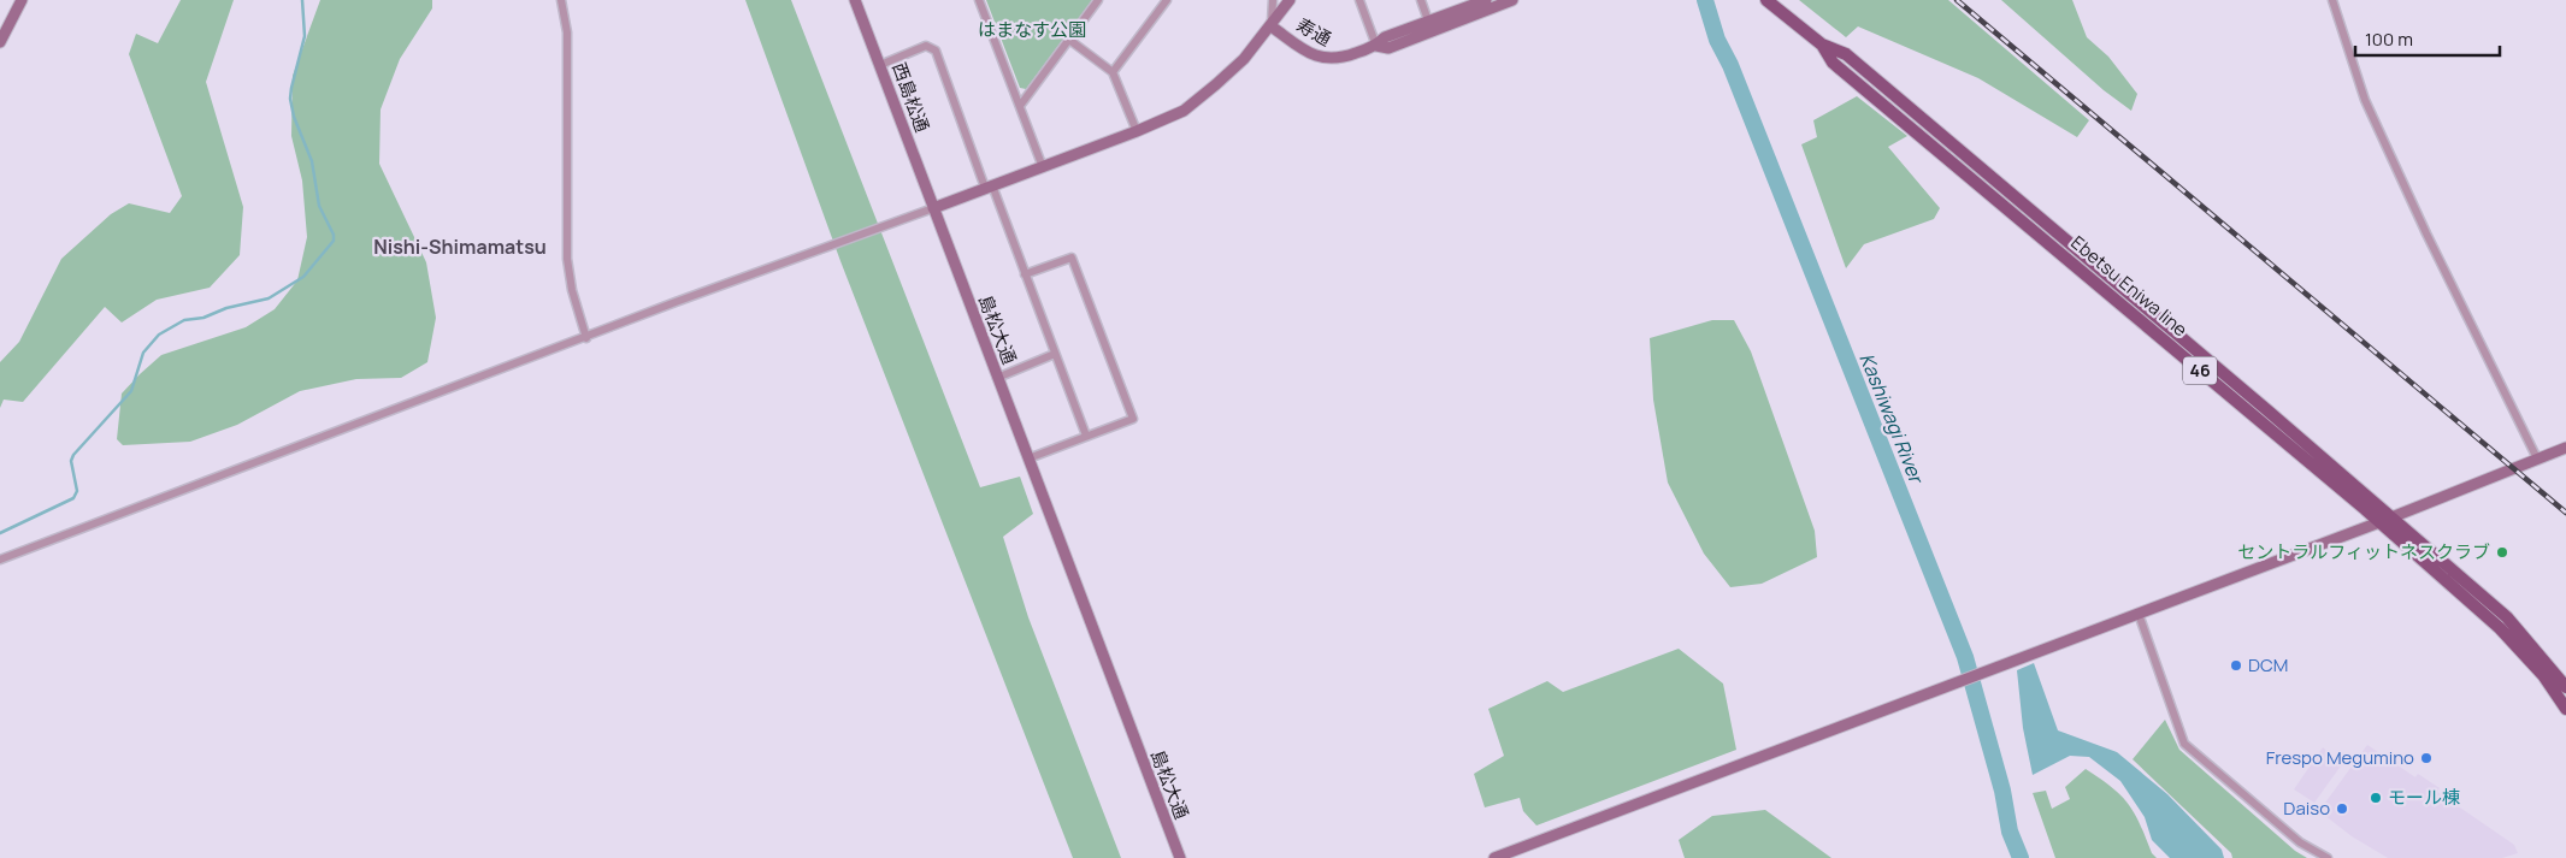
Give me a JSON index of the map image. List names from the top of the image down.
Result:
{
  "streets": {
    "main road": ["Ebetsu Eniwa line", "46"],
    "street": ["寿通", "西島松通", "島松大通"]
  },
  "crossings": [
    ["西島松通", "島松大通"]
  ],
  "districts": ["Nishi-Shimamatsu"],
  "water": ["Kashiwagi River"],
  "parks": ["はまなす公園"],
  "places": [
    "セントラルフィットネスクラブ",
    "DCM",
    "Frespo Megumino",
    "モール棟",
    "Daiso"
  ],
  "scale_bar": "100 m"
}
